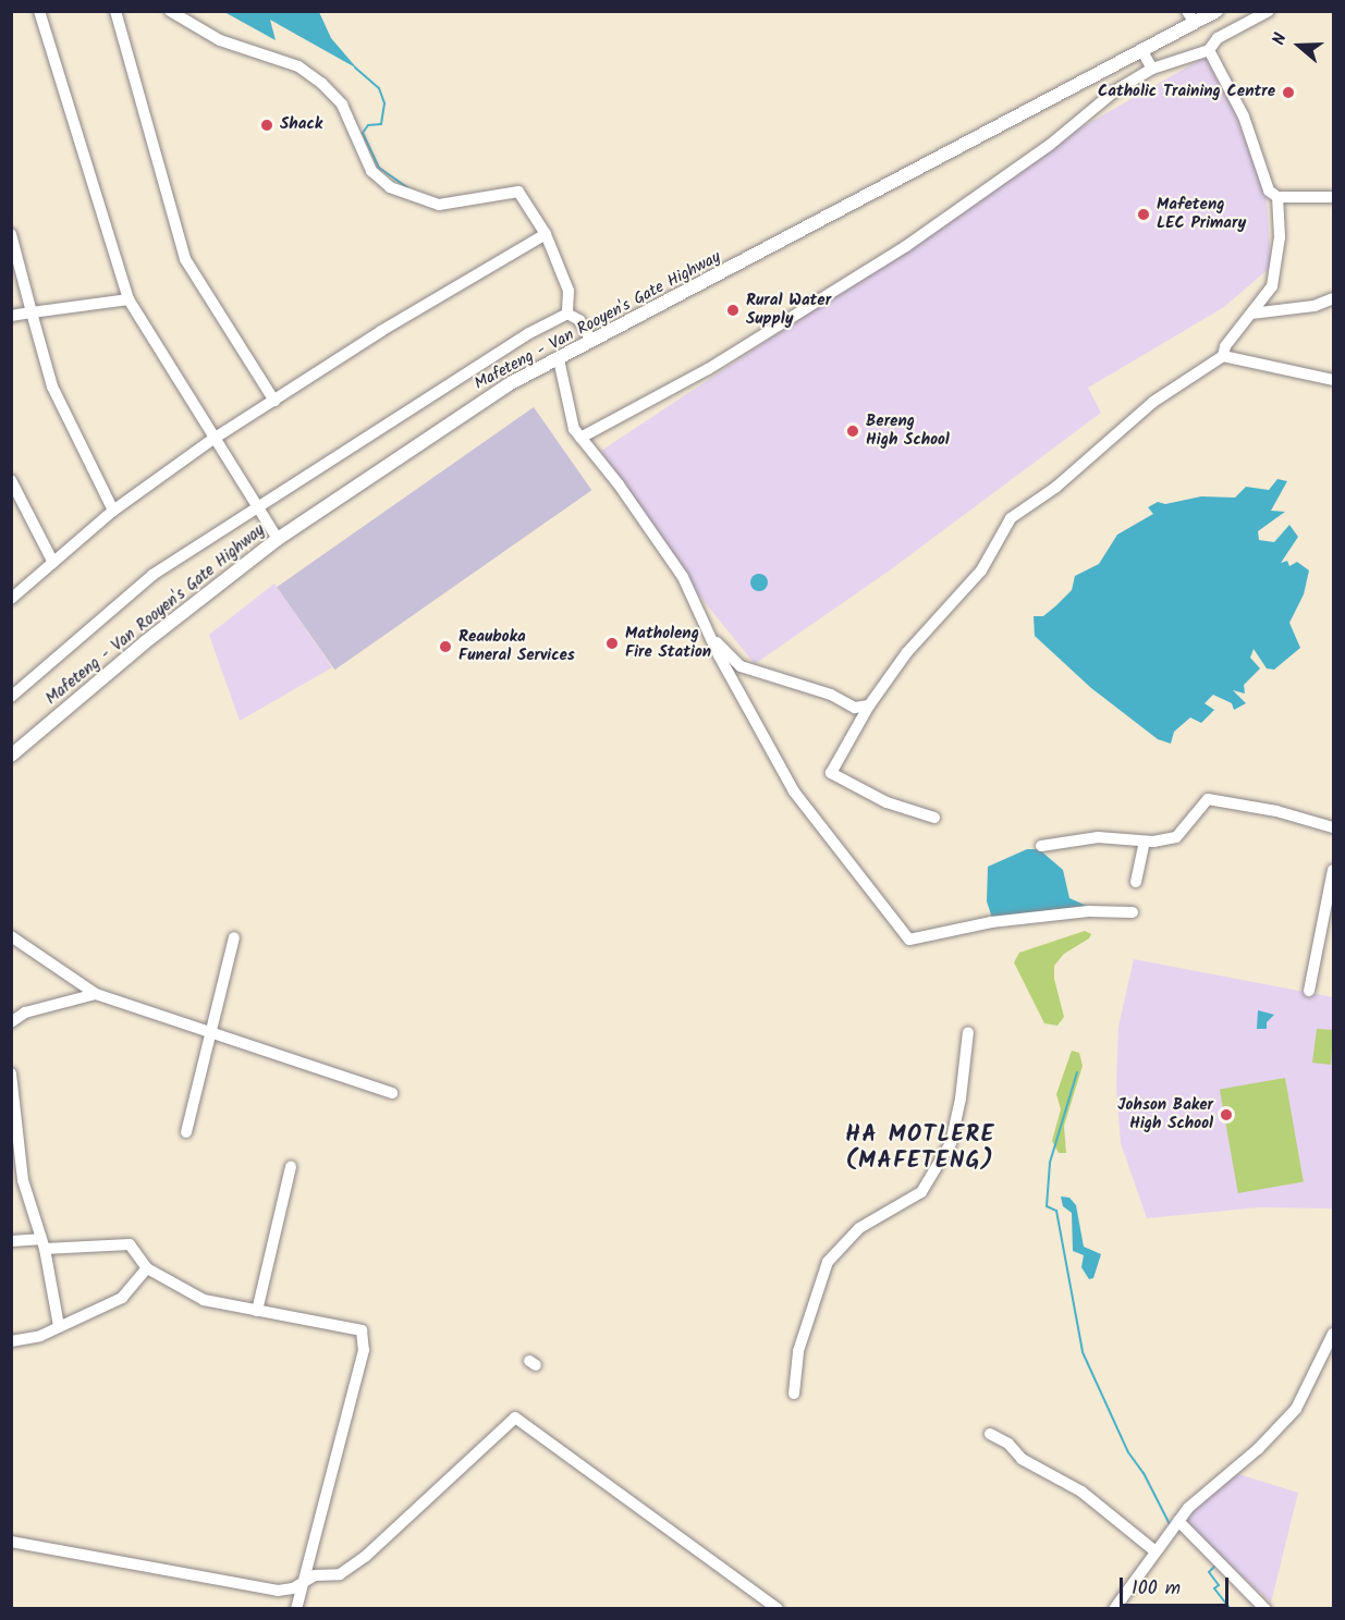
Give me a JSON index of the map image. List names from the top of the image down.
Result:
{
  "streets": {
    "main road": ["Mafeteng - Van Rooyen's Gate Highway"]
  },
  "districts": ["HA MOTLERE (MAFETENG)"],
  "places": [
    "Catholic Training Centre",
    "Shack",
    "Mafeteng LEC Primary",
    "Rural Water Supply",
    "Bereng High School",
    "Matholeng Fire Station",
    "Reauboka Funeral Services",
    "Johson Baker High School"
  ],
  "scale_bar": "100 m",
  "north": "left"
}
